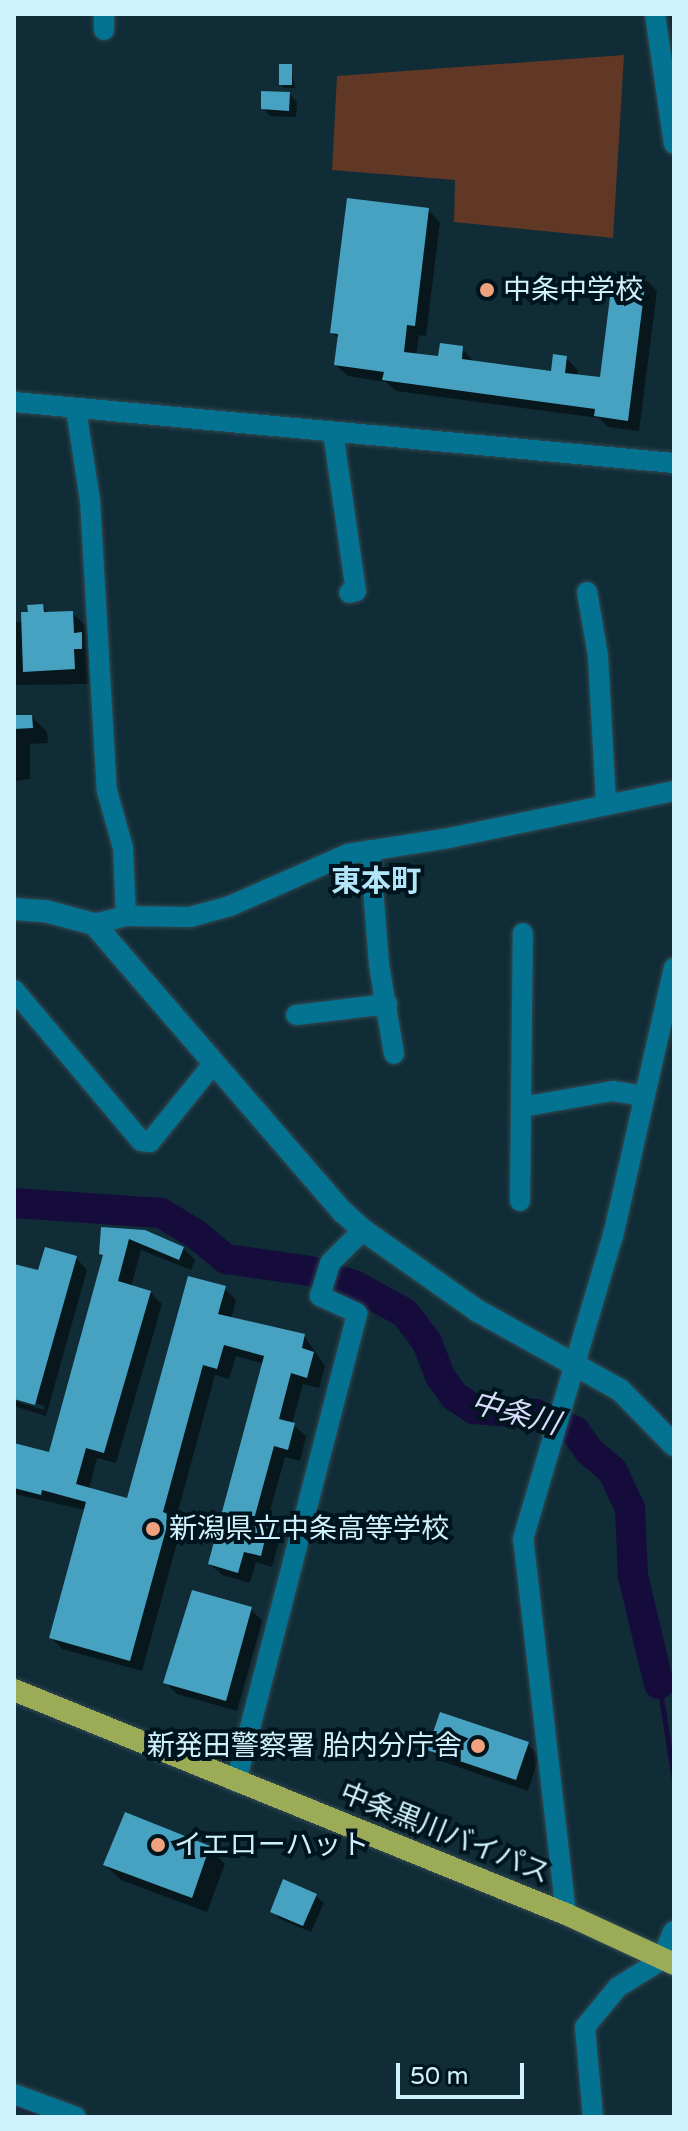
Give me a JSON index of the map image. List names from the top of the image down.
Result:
{
  "streets": {
    "highway": ["中条黒川バイパス"]
  },
  "districts": ["東本町"],
  "water": ["中条川"],
  "places": [
    "中条中学校",
    "新潟県立中条高等学校",
    "新発田警察署 胎内分庁舎",
    "イエローハット"
  ],
  "scale_bar": "50 m"
}
